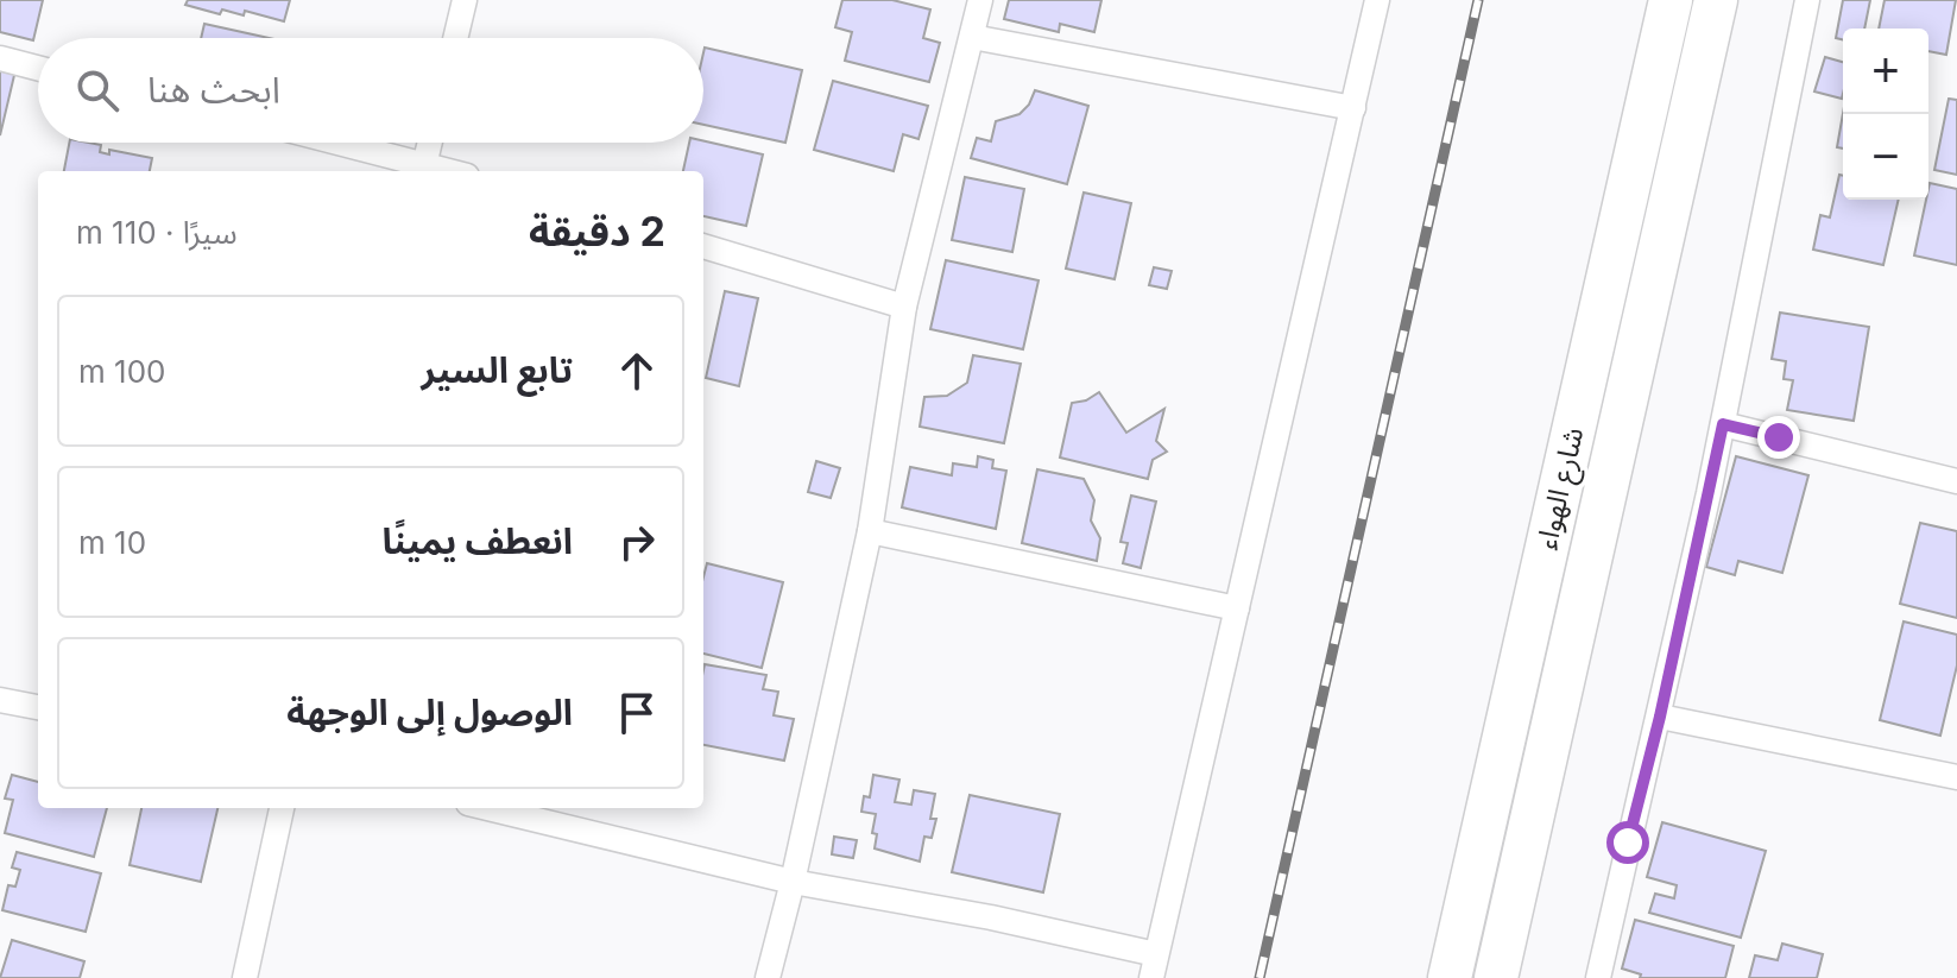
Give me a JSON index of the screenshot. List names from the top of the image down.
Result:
{
  "streets": {
    "highway": ["شارع الهواء"]
  },
  "page": {
    "map_buttons": ["+", "−"],
    "search": "ابحث هنا",
    "heading": ["2 دقيقة", "سيرًا · 110 m"],
    "list": [
      ["تابع السير", "100 m"],
      ["انعطف يمينًا", "10 m"],
      "الوصول إلى الوجهة"
    ]
  }
}
